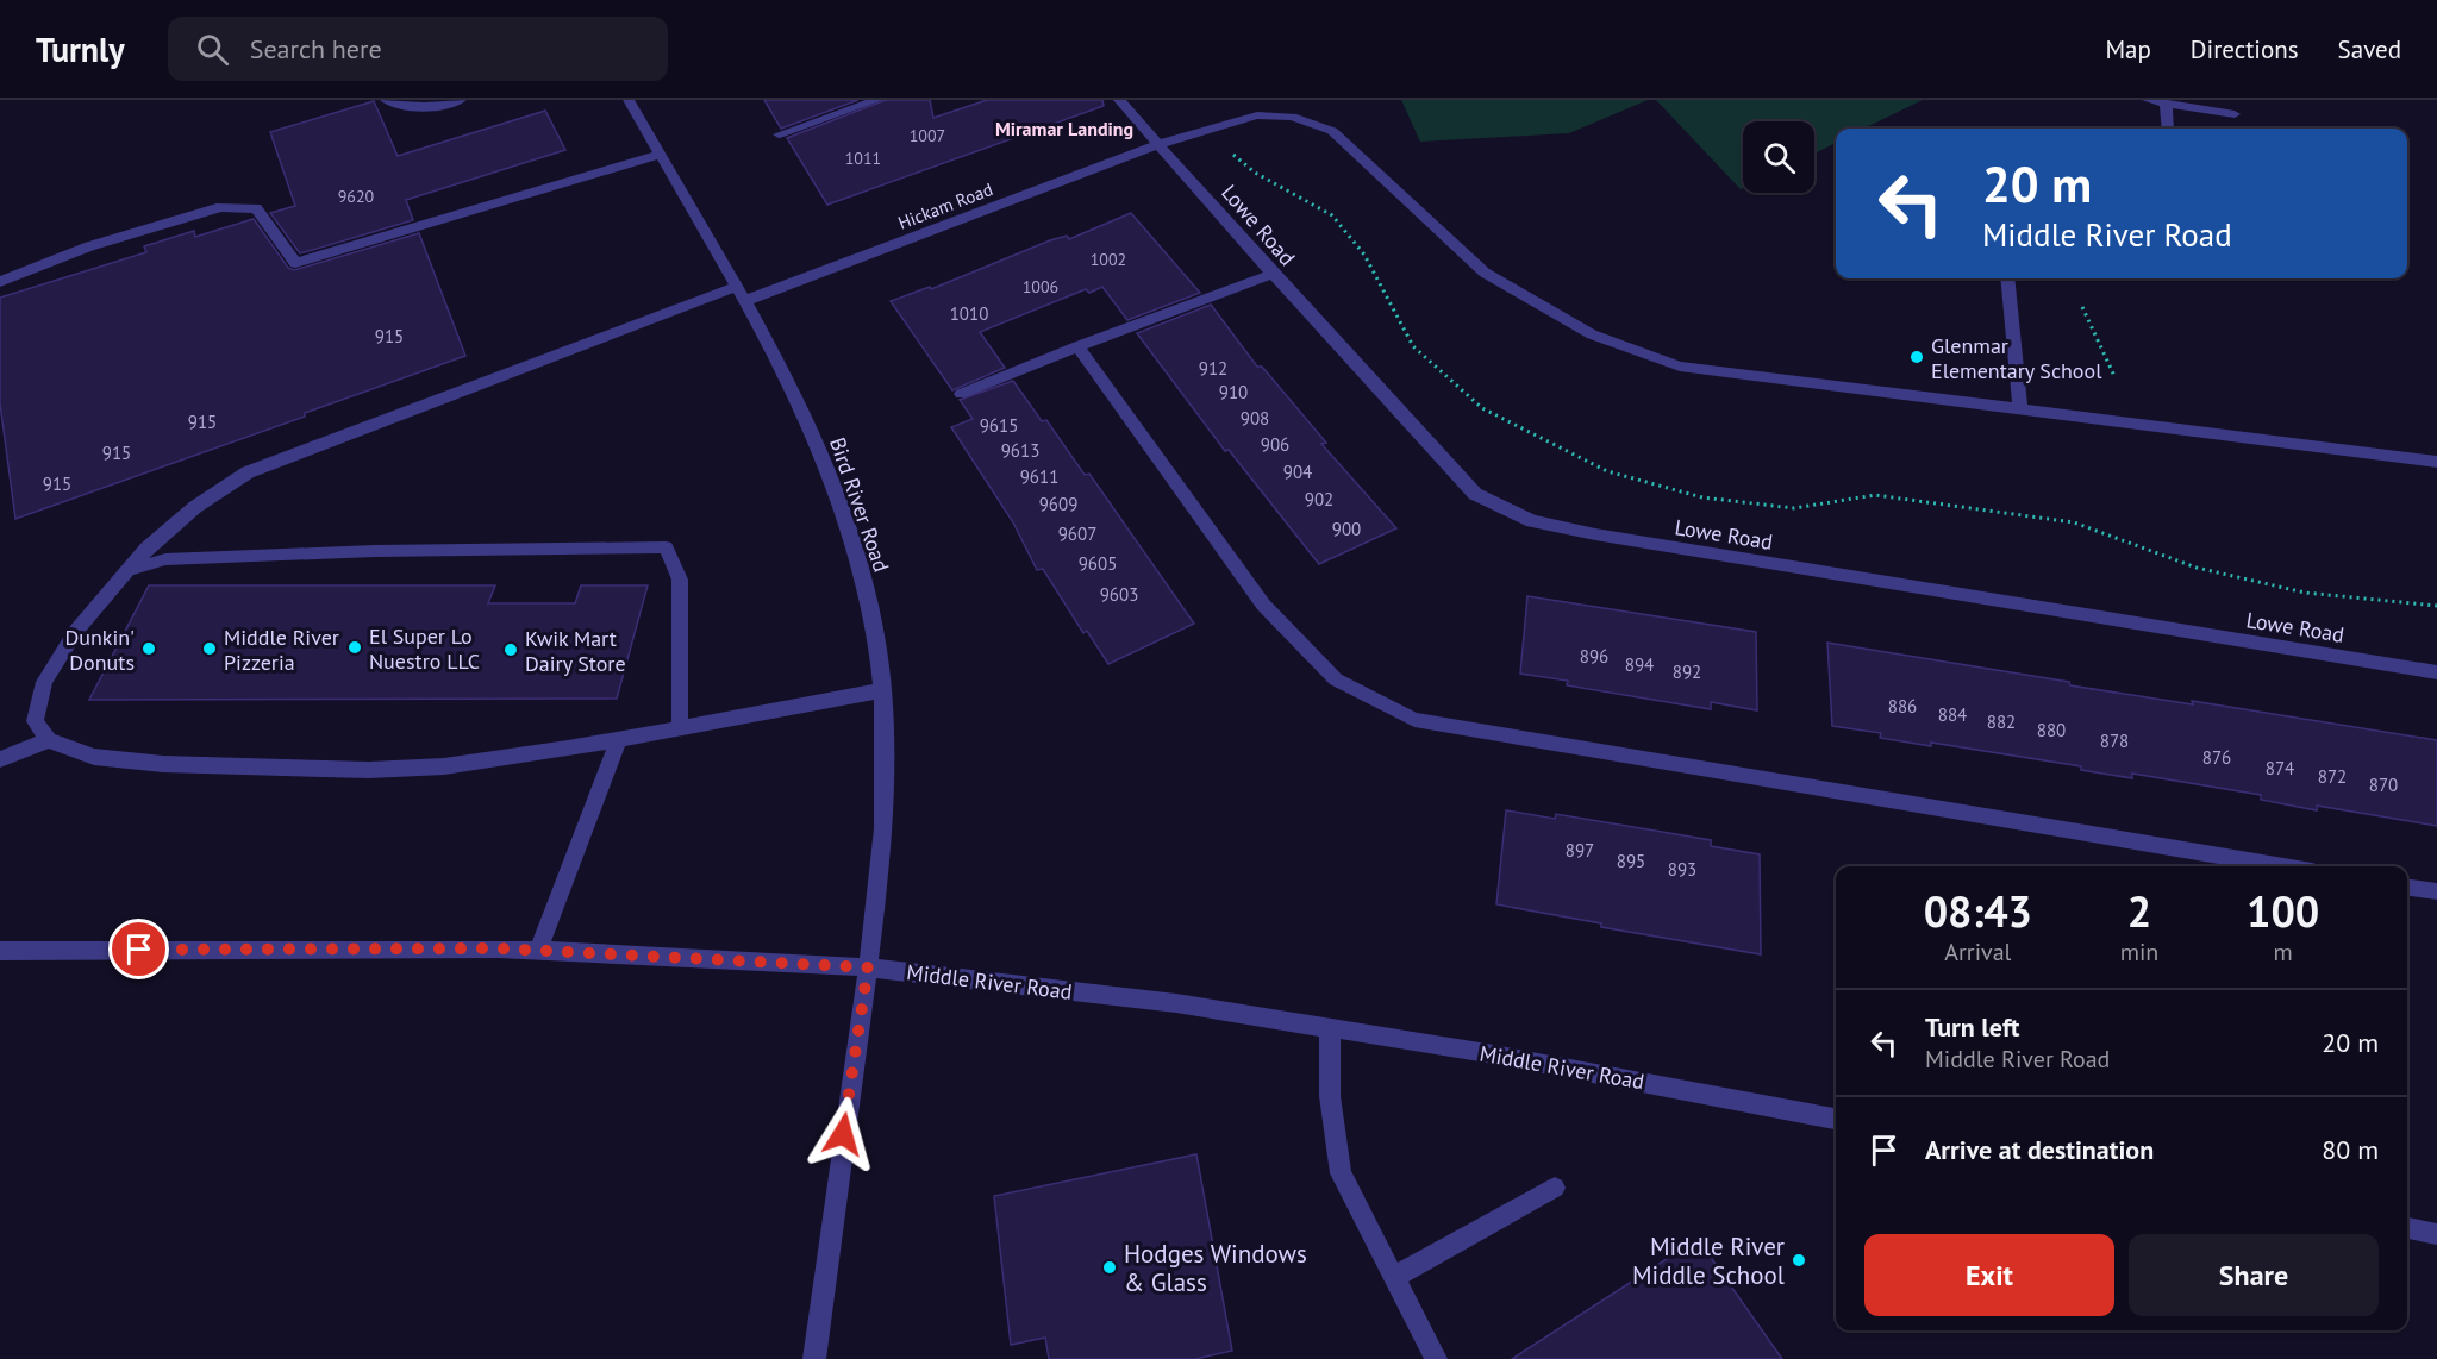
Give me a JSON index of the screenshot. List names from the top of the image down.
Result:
{
  "streets": {
    "street": [
      "Hickam Road",
      "Lowe Road",
      "Bird River Road",
      "Middle River Road"
    ]
  },
  "crossings": [
    ["Hickam Road", "Lowe Road"],
    ["Hickam Road", "Bird River Road"],
    ["Bird River Road", "Middle River Road"]
  ],
  "districts": ["Miramar Landing"],
  "places": [
    "Glenmar Elementary School",
    "El Super Lo Nuestro LLC",
    "Dunkin' Donuts",
    "Middle River Pizzeria",
    "Kwik Mart Dairy Store",
    "Middle River Middle School",
    "Hodges Windows & Glass"
  ],
  "house_numbers": [
    "1007",
    "1011",
    "9620",
    "1002",
    "1006",
    "1010",
    "915",
    "912",
    "910",
    "908",
    "915",
    "9615",
    "906",
    "9613",
    "915",
    "904",
    "9611",
    "915",
    "902",
    "9609",
    "900",
    "9607",
    "9605",
    "9603",
    "896",
    "894",
    "892",
    "886",
    "884",
    "882",
    "880",
    "878",
    "876",
    "874",
    "872",
    "870",
    "897",
    "895",
    "893"
  ],
  "page": {
    "header": "Turnly",
    "search": "Search here",
    "nav": ["Map", "Directions", "Saved"],
    "turn": ["20 m", "Middle River Road"],
    "eta": [
      "08:43",
      "Arrival",
      "2",
      "min",
      "100",
      "m"
    ],
    "list": [
      {
        "name": "Turn left",
        "note": "Middle River Road",
        "value": "20 m"
      },
      {
        "name": "Arrive at destination",
        "value": "80 m"
      }
    ],
    "buttons": ["Exit", "Share"]
  }
}
